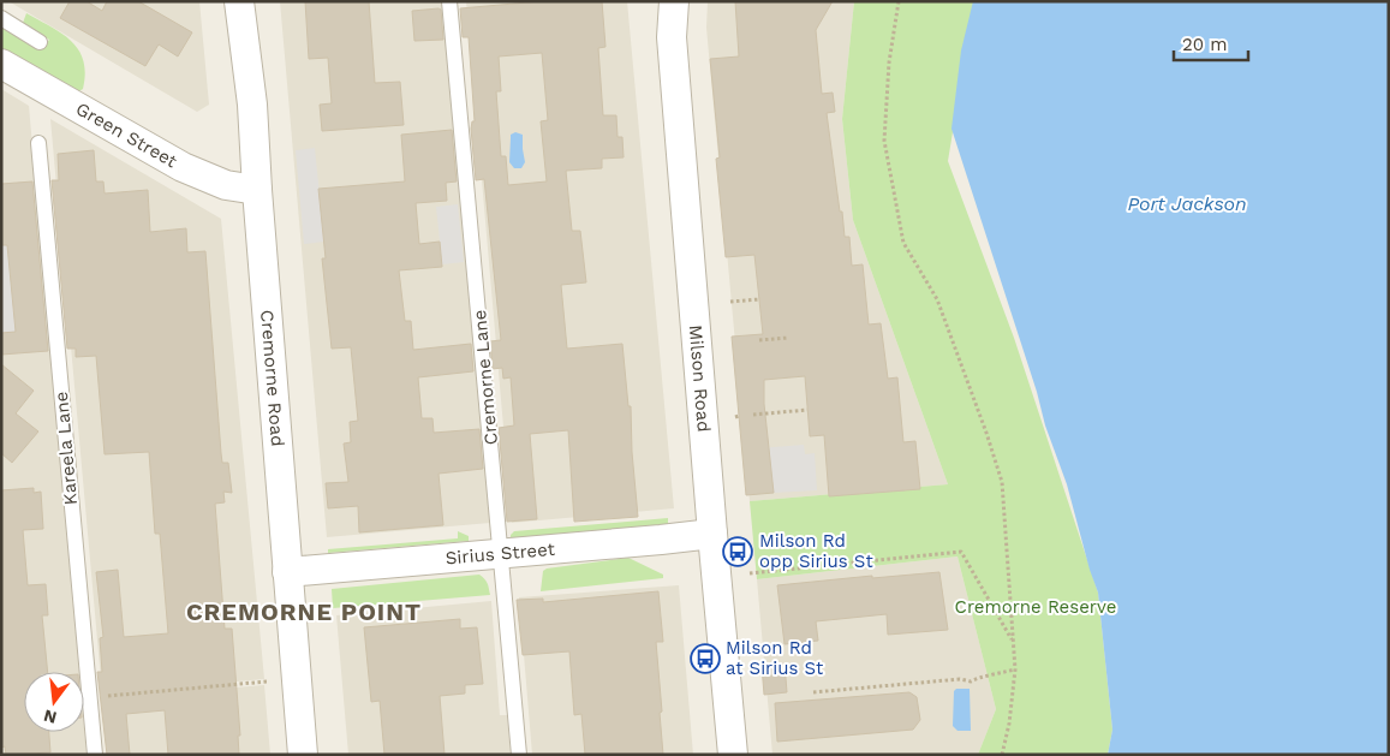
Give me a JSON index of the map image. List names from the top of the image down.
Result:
{
  "streets": {
    "street": [
      "Green Street",
      "Cremorne Road",
      "Milson Road",
      "Sirius Street"
    ],
    "lane": ["Cremorne Lane", "Kareela Lane"]
  },
  "crossings": [
    ["Green Street", "Cremorne Road"],
    ["Cremorne Road", "Sirius Street"],
    ["Cremorne Lane", "Sirius Street"],
    ["Milson Road", "Sirius Street"]
  ],
  "districts": ["CREMORNE POINT"],
  "water": ["Port Jackson"],
  "parks": ["Cremorne Reserve"],
  "places": {
    "bus stop": ["Milson Rd opp Sirius St", "Milson Rd at Sirius St"]
  },
  "scale_bar": "20 m",
  "north": "bottom"
}
